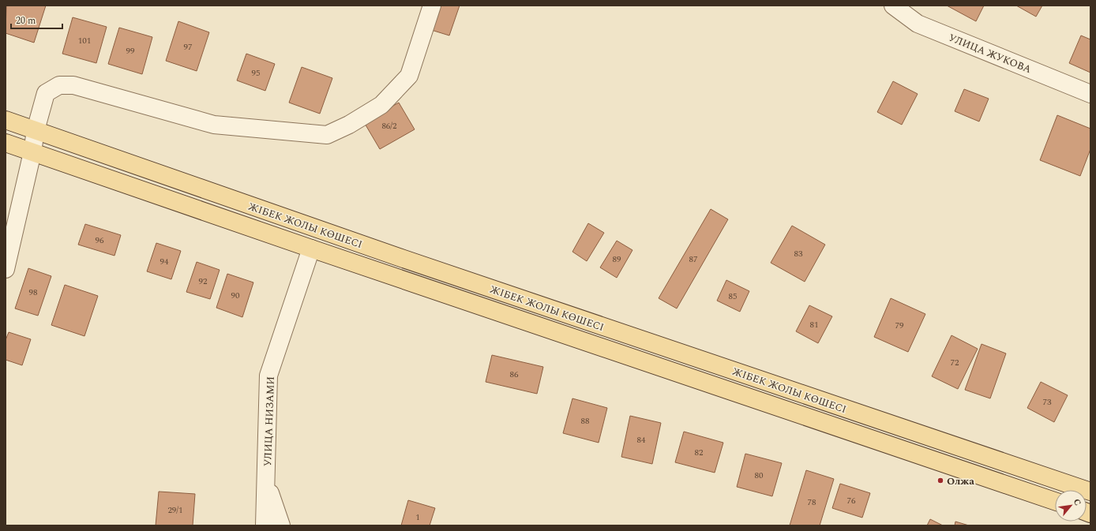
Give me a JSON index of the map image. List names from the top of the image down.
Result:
{
  "streets": {
    "main road": ["ЖІБЕК ЖОЛЫ КӨШЕСІ"],
    "street": ["УЛИЦА ЖУКОВА", "УЛИЦА НИЗАМИ"]
  },
  "crossings": [
    ["ЖІБЕК ЖОЛЫ КӨШЕСІ", "УЛИЦА НИЗАМИ"]
  ],
  "places": ["Олжа"],
  "house_numbers": [
    "101",
    "97",
    "99",
    "95",
    "86/2",
    "96",
    "83",
    "89",
    "87",
    "94",
    "92",
    "98",
    "90",
    "85",
    "81",
    "79",
    "72",
    "86",
    "73",
    "88",
    "84",
    "82",
    "80",
    "76",
    "78",
    "29/1",
    "1"
  ],
  "scale_bar": "20 m",
  "north": "top right"
}
